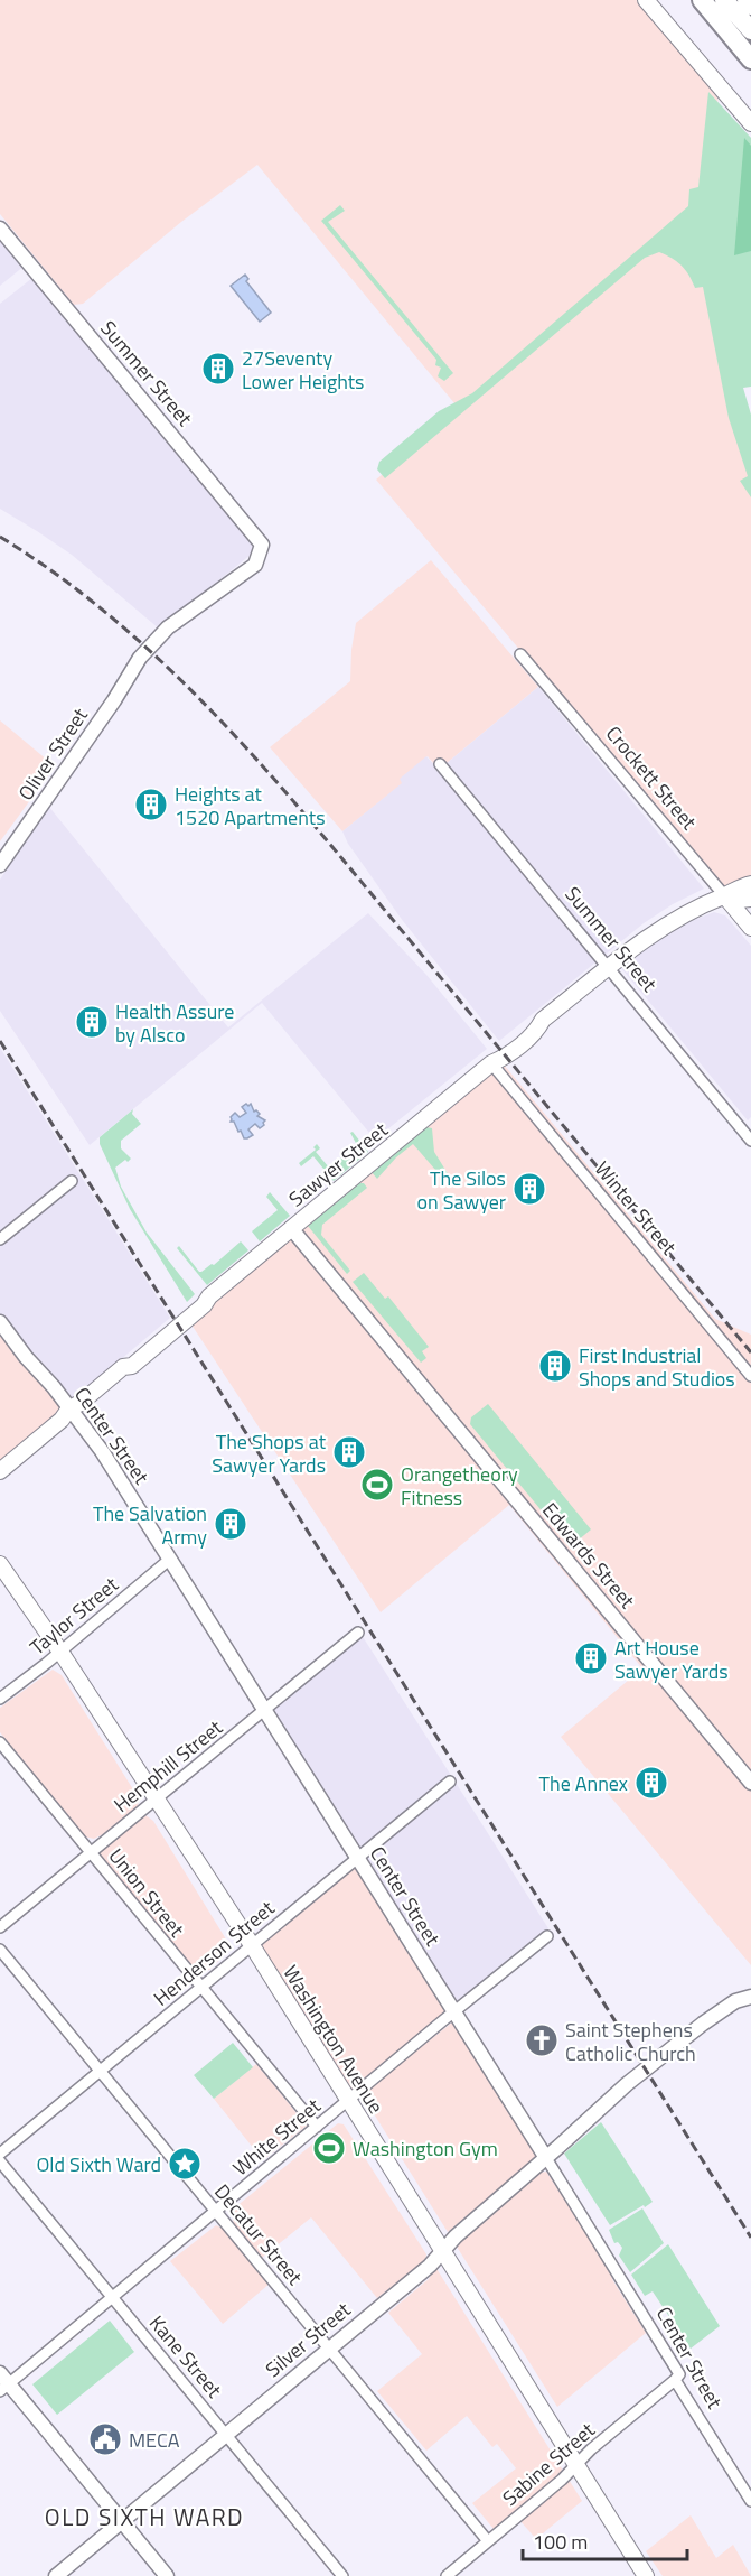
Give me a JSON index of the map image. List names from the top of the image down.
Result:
{
  "streets": {
    "main road": ["Crockett Street", "Sawyer Street", "Washington Avenue"],
    "street": [
      "Summer Street",
      "Oliver Street",
      "Winter Street",
      "Center Street",
      "Edwards Street",
      "Taylor Street",
      "Hemphill Street",
      "Union Street",
      "Henderson Street",
      "White Street",
      "Decatur Street",
      "Silver Street",
      "Kane Street",
      "Sabine Street"
    ]
  },
  "crossings": [
    ["Summer Street", "Oliver Street"],
    ["Summer Street", "Sawyer Street"],
    ["Crockett Street", "Sawyer Street"],
    ["Sawyer Street", "Winter Street"],
    ["Sawyer Street", "Center Street"],
    ["Sawyer Street", "Edwards Street"],
    ["Center Street", "Taylor Street"],
    ["Center Street", "Hemphill Street"],
    ["Center Street", "Henderson Street"],
    ["Center Street", "White Street"],
    ["Center Street", "Silver Street"],
    ["Center Street", "Sabine Street"],
    ["Taylor Street", "Washington Avenue"],
    ["Hemphill Street", "Union Street"],
    ["Hemphill Street", "Washington Avenue"],
    ["Union Street", "Henderson Street"],
    ["Union Street", "White Street"],
    ["Henderson Street", "Washington Avenue"],
    ["Henderson Street", "Decatur Street"],
    ["Washington Avenue", "White Street"],
    ["Washington Avenue", "Silver Street"],
    ["Washington Avenue", "Sabine Street"],
    ["White Street", "Decatur Street"],
    ["White Street", "Kane Street"],
    ["Decatur Street", "Silver Street"],
    ["Decatur Street", "Sabine Street"],
    ["Silver Street", "Kane Street"]
  ],
  "districts": ["OLD SIXTH WARD"],
  "places": {
    "building": [
      "27Seventy Lower Heights",
      "Heights at 1520 Apartments",
      "Health Assure by Alsco",
      "The Silos on Sawyer",
      "First Industrial Shops and Studios",
      "The Shops at Sawyer Yards",
      "The Salvation Army",
      "Art House Sawyer Yards",
      "The Annex"
    ],
    "sports": ["Orangetheory Fitness", "Washington Gym"],
    "church": ["Saint Stephens Catholic Church"],
    "place": ["Old Sixth Ward"],
    "public building": ["MECA"]
  },
  "scale_bar": "100 m"
}
